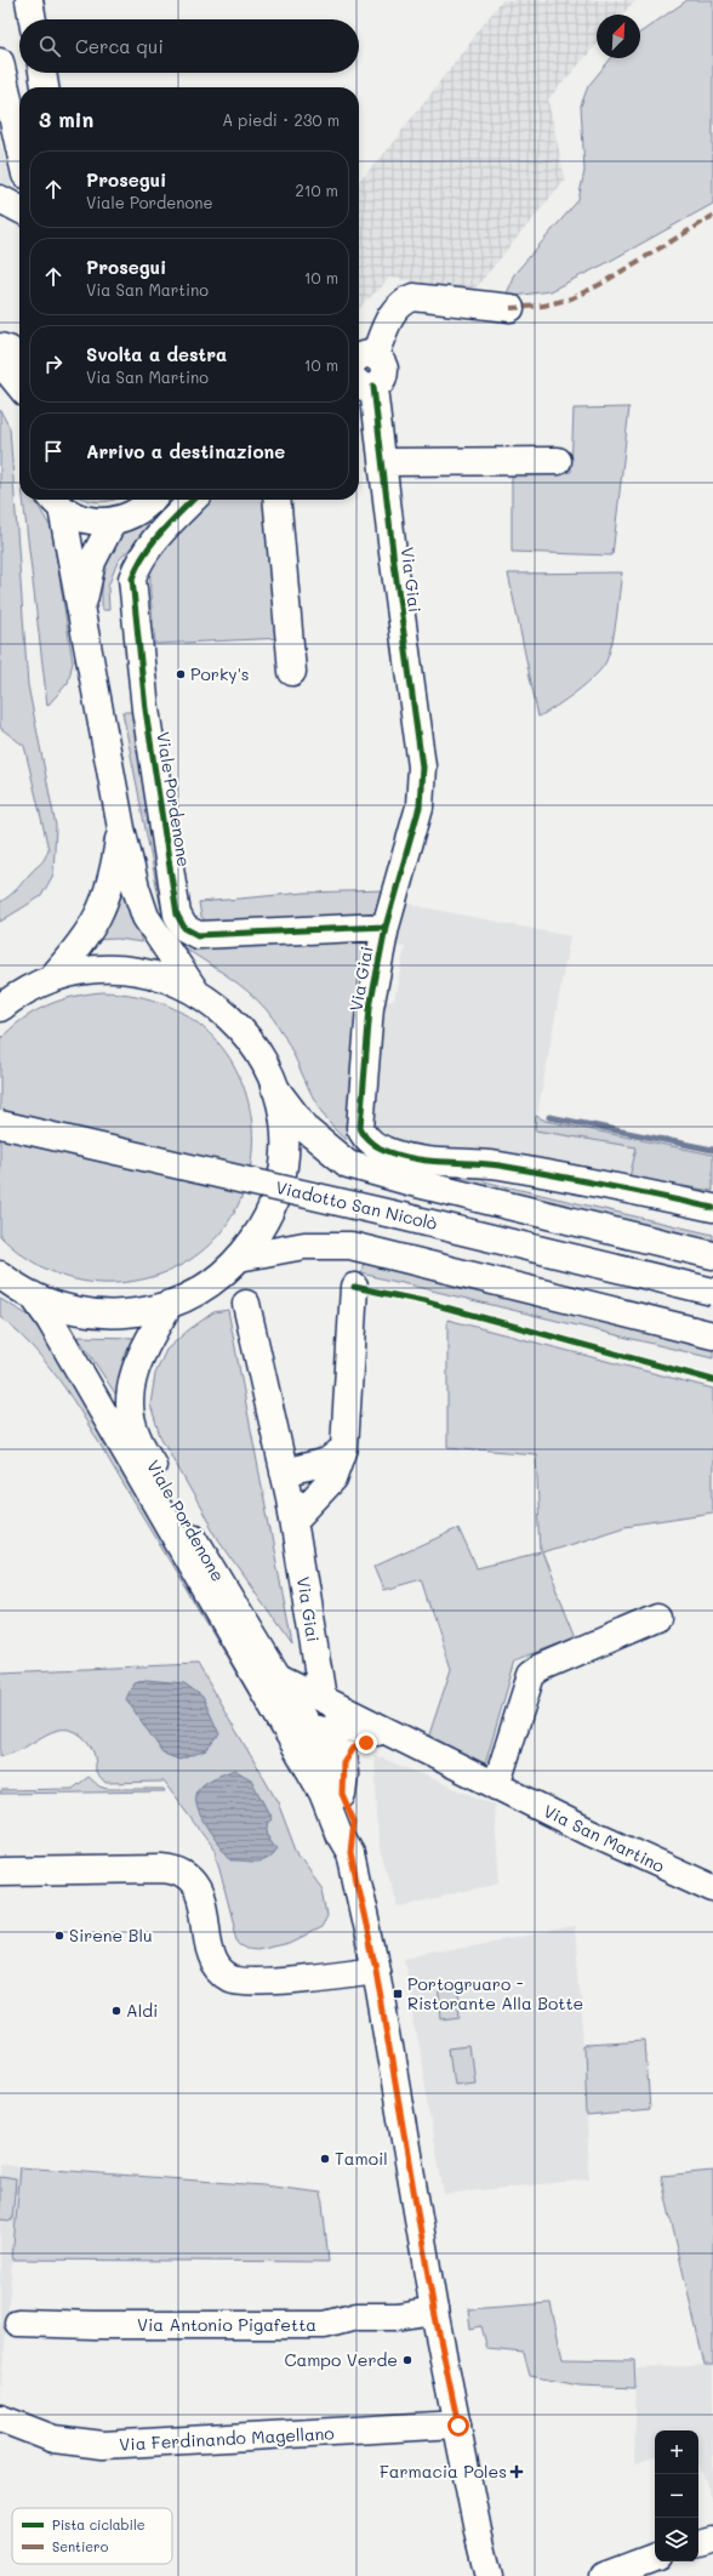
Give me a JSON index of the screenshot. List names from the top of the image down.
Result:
{
  "streets": {
    "main road": [
      "Via Giai",
      "Viale Pordenone",
      "Viadotto San Nicolò",
      "Via San Martino",
      "Via Antonio Pigafetta",
      "Via Ferdinando Magellano"
    ]
  },
  "crossings": [
    ["Via Giai", "Viale Pordenone"],
    ["Via Giai", "Via San Martino"],
    ["Viale Pordenone", "Via San Martino"],
    ["Viale Pordenone", "Via Antonio Pigafetta"],
    ["Viale Pordenone", "Via Ferdinando Magellano"]
  ],
  "places": {
    "other": [
      "Porky's",
      "Sirene Blu",
      "Aldi",
      "Tamoil",
      "Campo Verde"
    ],
    "transit": ["Portogruaro - Ristorante Alla Botte"],
    "health": ["Farmacia Poles"]
  },
  "legend": ["Pista ciclabile", "Sentiero"],
  "north": "top right",
  "page": {
    "search": "Cerca qui",
    "heading": ["3 min", "A piedi · 230 m"],
    "list": [
      ["Prosegui", "Viale Pordenone", "210 m"],
      ["Prosegui", "Via San Martino", "10 m"],
      ["Svolta a destra", "Via San Martino", "10 m"],
      "Arrivo a destinazione"
    ],
    "map_buttons": ["+", "−"]
  }
}
